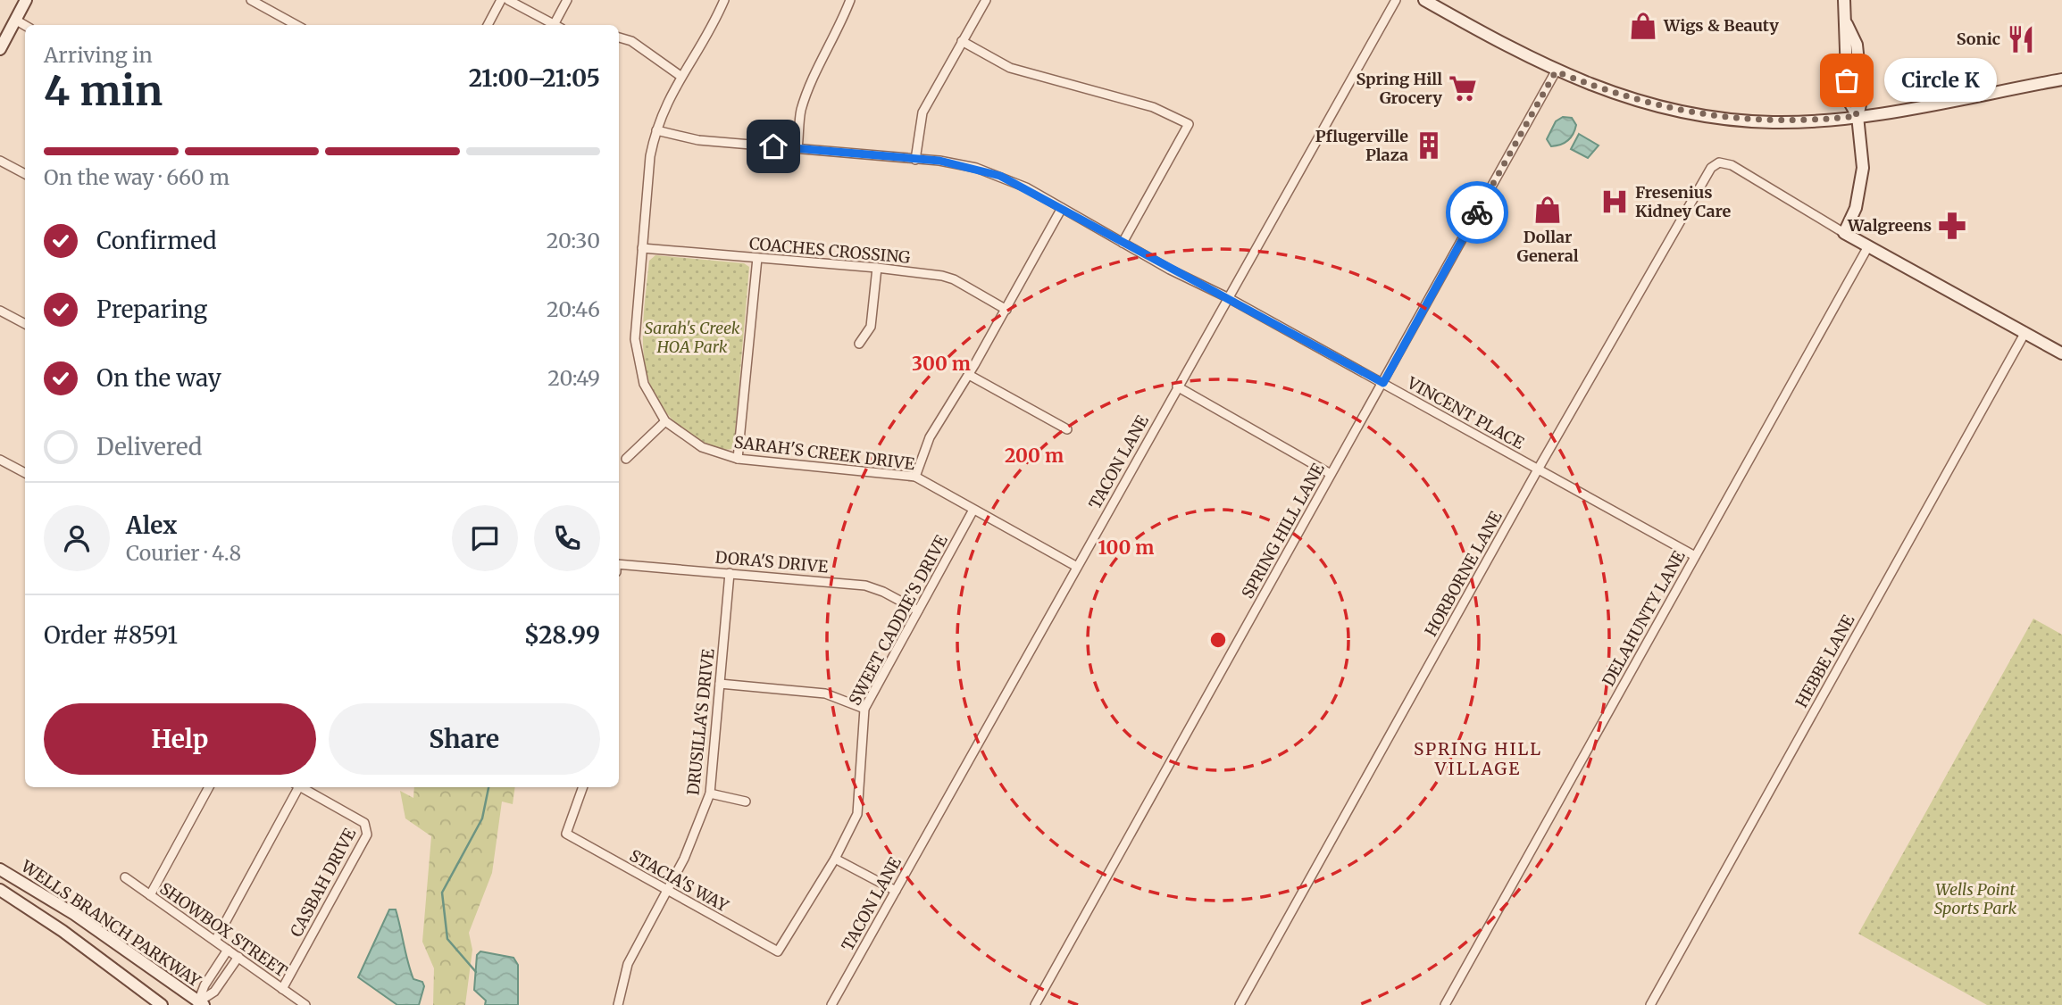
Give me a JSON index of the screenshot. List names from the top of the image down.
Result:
{
  "streets": {
    "main road": ["WELLS BRANCH PARKWAY"],
    "street": [
      "COACHES CROSSING",
      "VINCENT PLACE",
      "SARAH'S CREEK DRIVE",
      "TACON LANE",
      "SPRING HILL LANE",
      "DORA'S DRIVE",
      "HORBORNE LANE",
      "DELAHUNTY LANE",
      "SWEET CADDIE'S DRIVE",
      "HEBBE LANE",
      "DRUSILLA'S DRIVE",
      "STACIA'S WAY",
      "CASBAH DRIVE",
      "SHOWBOX STREET"
    ]
  },
  "crossings": [
    ["COACHES CROSSING", "SARAH'S CREEK DRIVE"],
    ["VINCENT PLACE", "SARAH'S CREEK DRIVE"],
    ["VINCENT PLACE", "TACON LANE"],
    ["VINCENT PLACE", "SPRING HILL LANE"],
    ["VINCENT PLACE", "HORBORNE LANE"],
    ["VINCENT PLACE", "DELAHUNTY LANE"],
    ["SARAH'S CREEK DRIVE", "TACON LANE"],
    ["SARAH'S CREEK DRIVE", "SWEET CADDIE'S DRIVE"],
    ["DORA'S DRIVE", "SWEET CADDIE'S DRIVE"],
    ["DORA'S DRIVE", "DRUSILLA'S DRIVE"],
    ["SWEET CADDIE'S DRIVE", "STACIA'S WAY"],
    ["DRUSILLA'S DRIVE", "STACIA'S WAY"],
    ["CASBAH DRIVE", "SHOWBOX STREET"]
  ],
  "districts": ["SPRING HILL VILLAGE"],
  "parks": ["Sarah's Creek HOA Park", "Wells Point Sports Park"],
  "places": {
    "shop": ["Wigs & Beauty", "Dollar General"],
    "restaurant": ["Sonic"],
    "other": ["Circle K"],
    "supermarket": ["Spring Hill Grocery"],
    "building": ["Pflugerville Plaza"],
    "hospital": ["Fresenius Kidney Care"],
    "pharmacy": ["Walgreens"]
  },
  "page": {
    "heading": ["4 min", "Arriving in", "21:00–21:05"],
    "panel": [
      "Alex",
      "Courier · 4.8",
      "Order #8591",
      "$28.99"
    ],
    "bubble": "Circle K",
    "bar": "On the way · 660 m",
    "list": [
      ["Confirmed", "20:30"],
      ["Preparing", "20:46"],
      ["On the way", "20:49"],
      "Delivered"
    ],
    "buttons": ["Help", "Share"]
  },
  "rings": ["300 m", "200 m", "100 m"]
}
